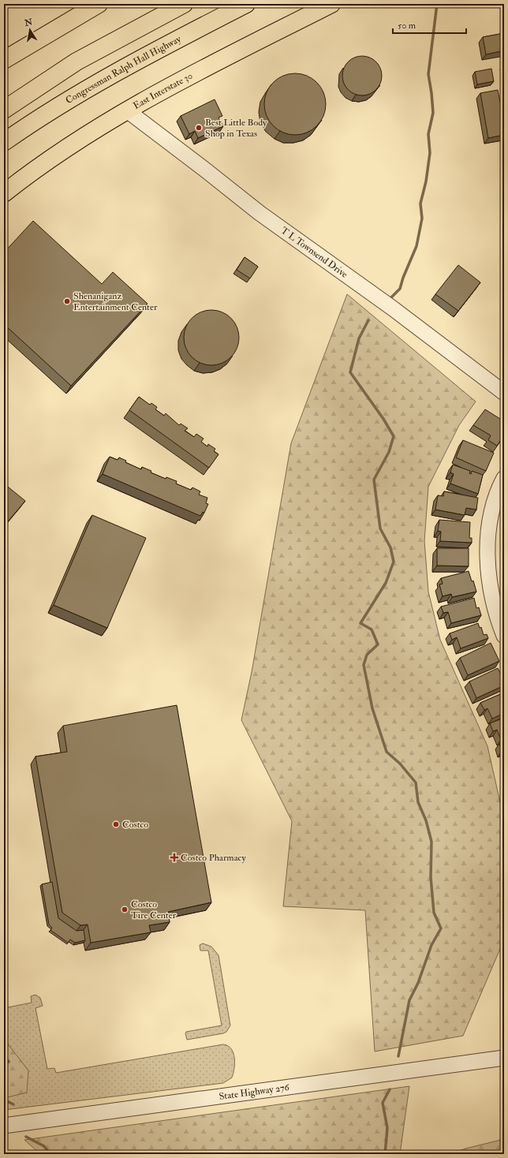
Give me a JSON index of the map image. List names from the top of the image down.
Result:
{
  "streets": {
    "main road": ["Congressman Ralph Hall Highway", "East Interstate 30"],
    "street": ["T L Townsend Drive", "State Highway 276"]
  },
  "crossings": [
    ["East Interstate 30", "T L Townsend Drive"]
  ],
  "places": {
    "other": [
      "Best Little Body Shop in Texas",
      "Shenaniganz Entertainment Center",
      "Costco",
      "Costco Tire Center"
    ],
    "health": ["Costco Pharmacy"]
  },
  "scale_bar": "50 m",
  "north": "top"
}
